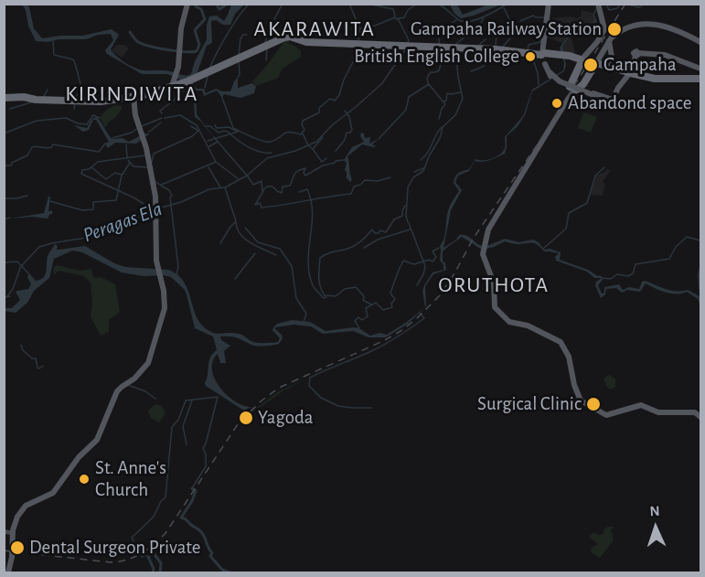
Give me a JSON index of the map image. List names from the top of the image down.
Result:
{
  "districts": ["AKARAWITA", "KIRINDIWITA", "ORUTHOTA"],
  "water": ["Peragas Ela"],
  "places": [
    "Gampaha Railway Station",
    "British English College",
    "Gampaha",
    "Abandond space",
    "Surgical Clinic",
    "Yagoda",
    "St. Anne's Church",
    "Dental Surgeon Private"
  ],
  "north": "top"
}
